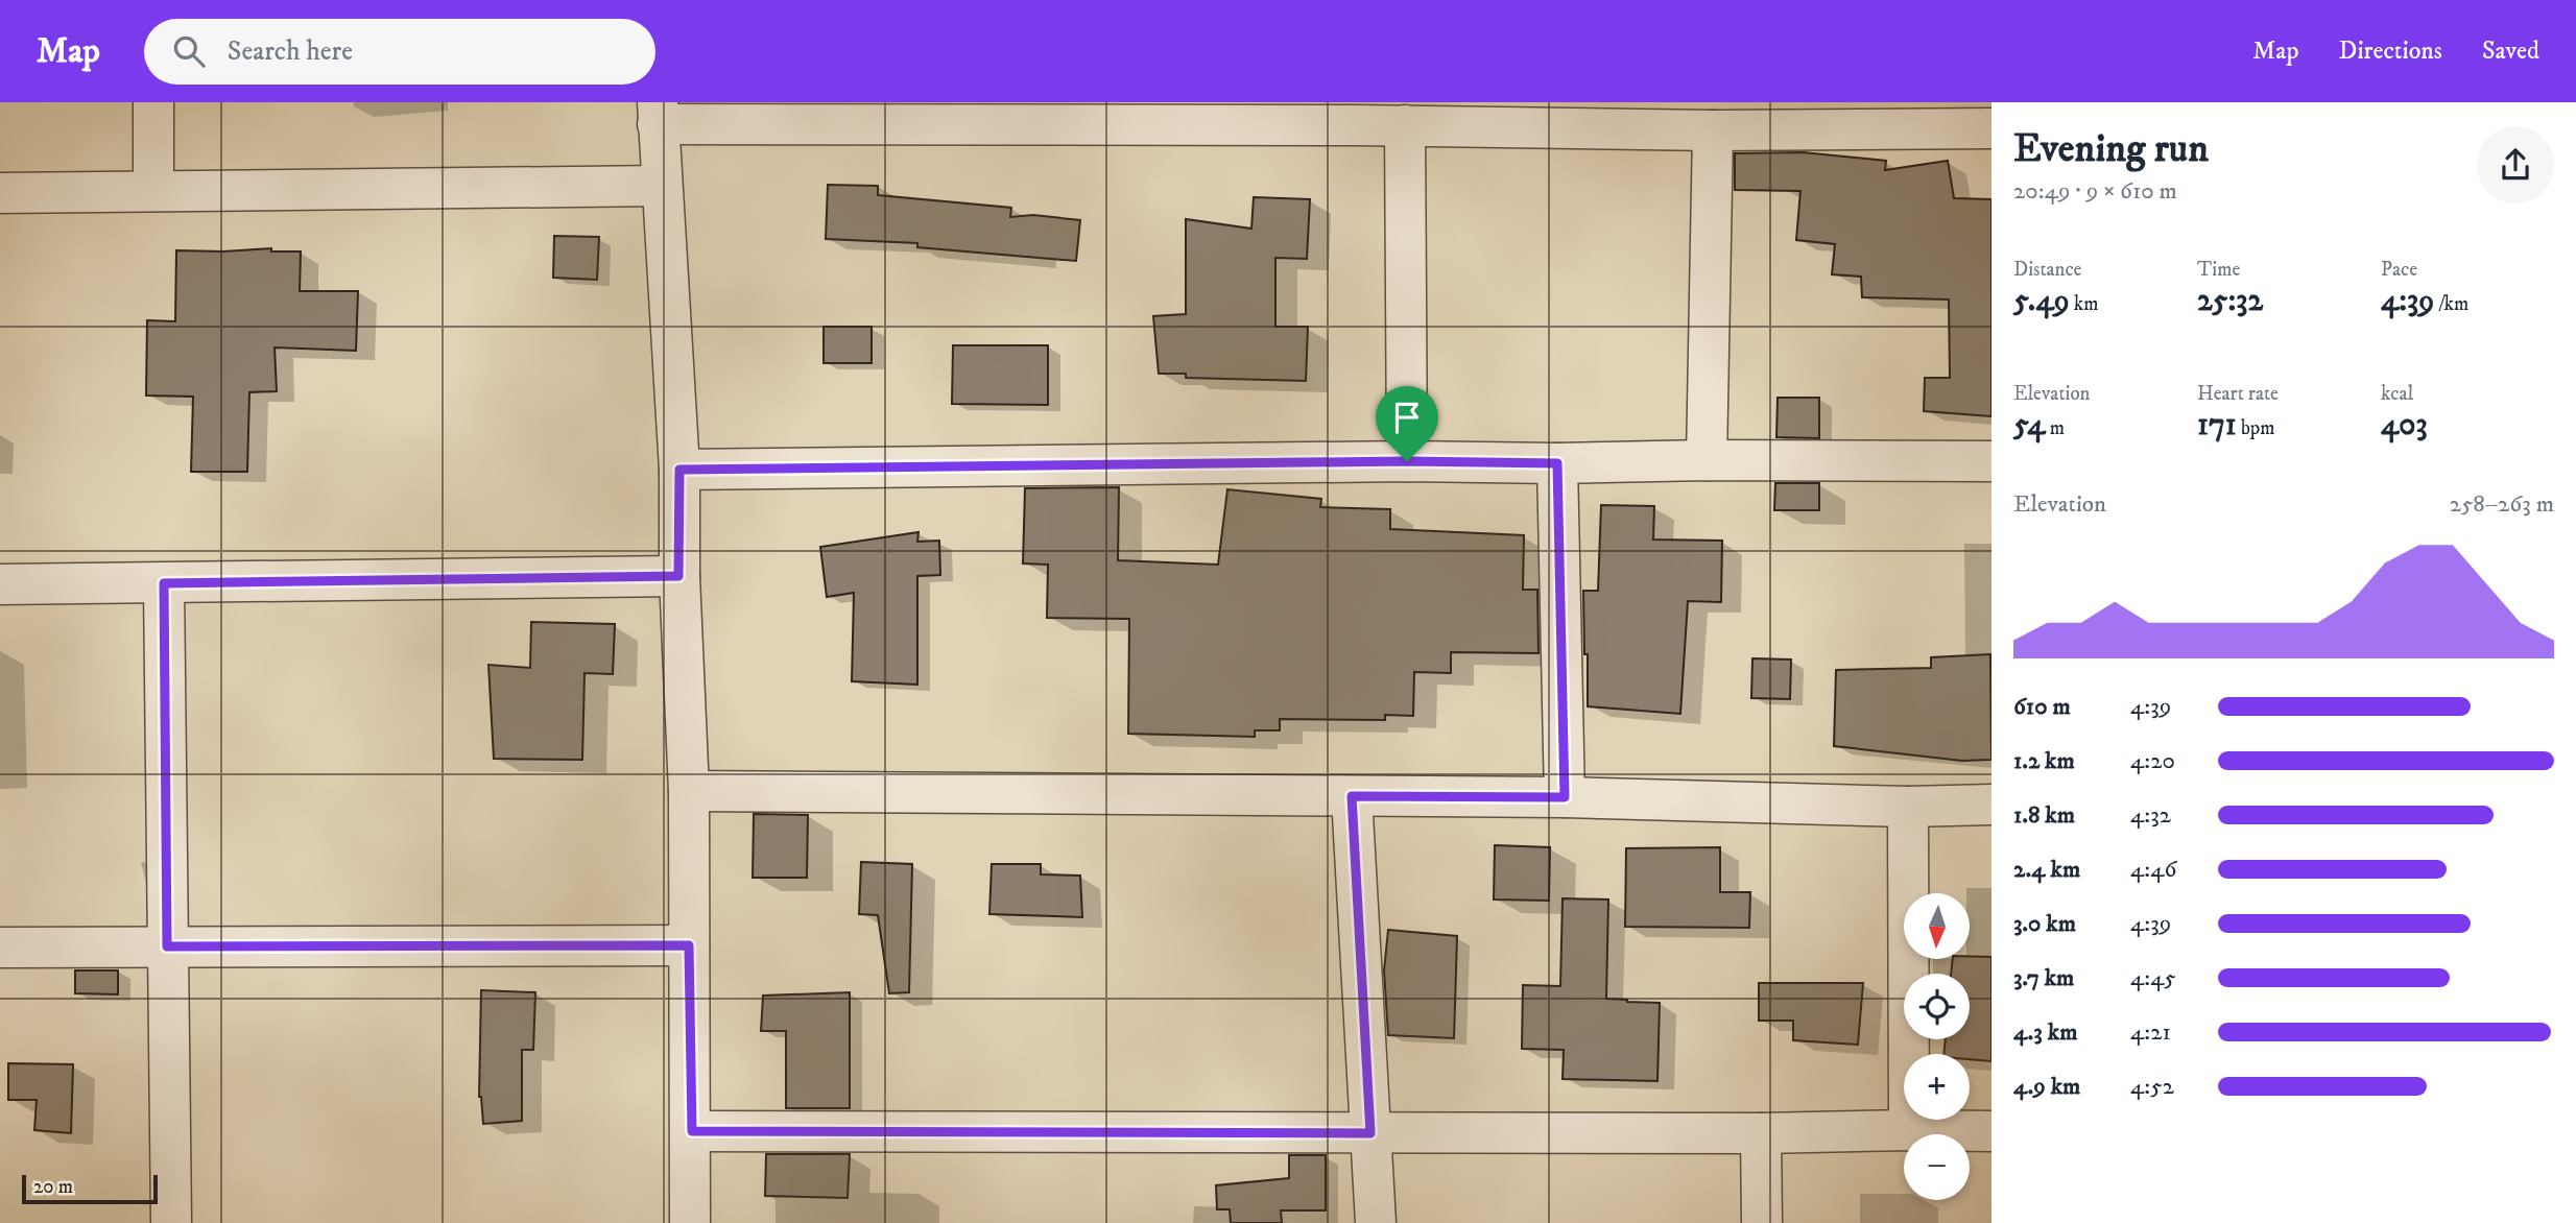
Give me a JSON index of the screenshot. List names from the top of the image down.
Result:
{
  "scale_bar": "20 m",
  "north": "bottom",
  "page": {
    "header": "Map",
    "search": "Search here",
    "nav": ["Map", "Directions", "Saved"],
    "heading": ["Evening run", "20:49 · 9 × 610 m"],
    "stats": [
      ["Distance", "5.49 km"],
      ["Time", "25:32"],
      ["Pace", "4:39 /km"],
      ["Elevation", "54 m"],
      ["Heart rate", "171 bpm"],
      ["kcal", "403"]
    ],
    "chart": ["Elevation", "258–263 m"],
    "list": [
      {
        "name": "610 m",
        "note": "4:39"
      },
      {
        "name": "1.2 km",
        "note": "4:20"
      },
      {
        "name": "1.8 km",
        "note": "4:32"
      },
      {
        "name": "2.4 km",
        "note": "4:46"
      },
      {
        "name": "3.0 km",
        "note": "4:39"
      },
      {
        "name": "3.7 km",
        "note": "4:45"
      },
      {
        "name": "4.3 km",
        "note": "4:21"
      },
      {
        "name": "4.9 km",
        "note": "4:52"
      }
    ],
    "map_buttons": ["+", "−"],
    "scale": "20 m"
  }
}
